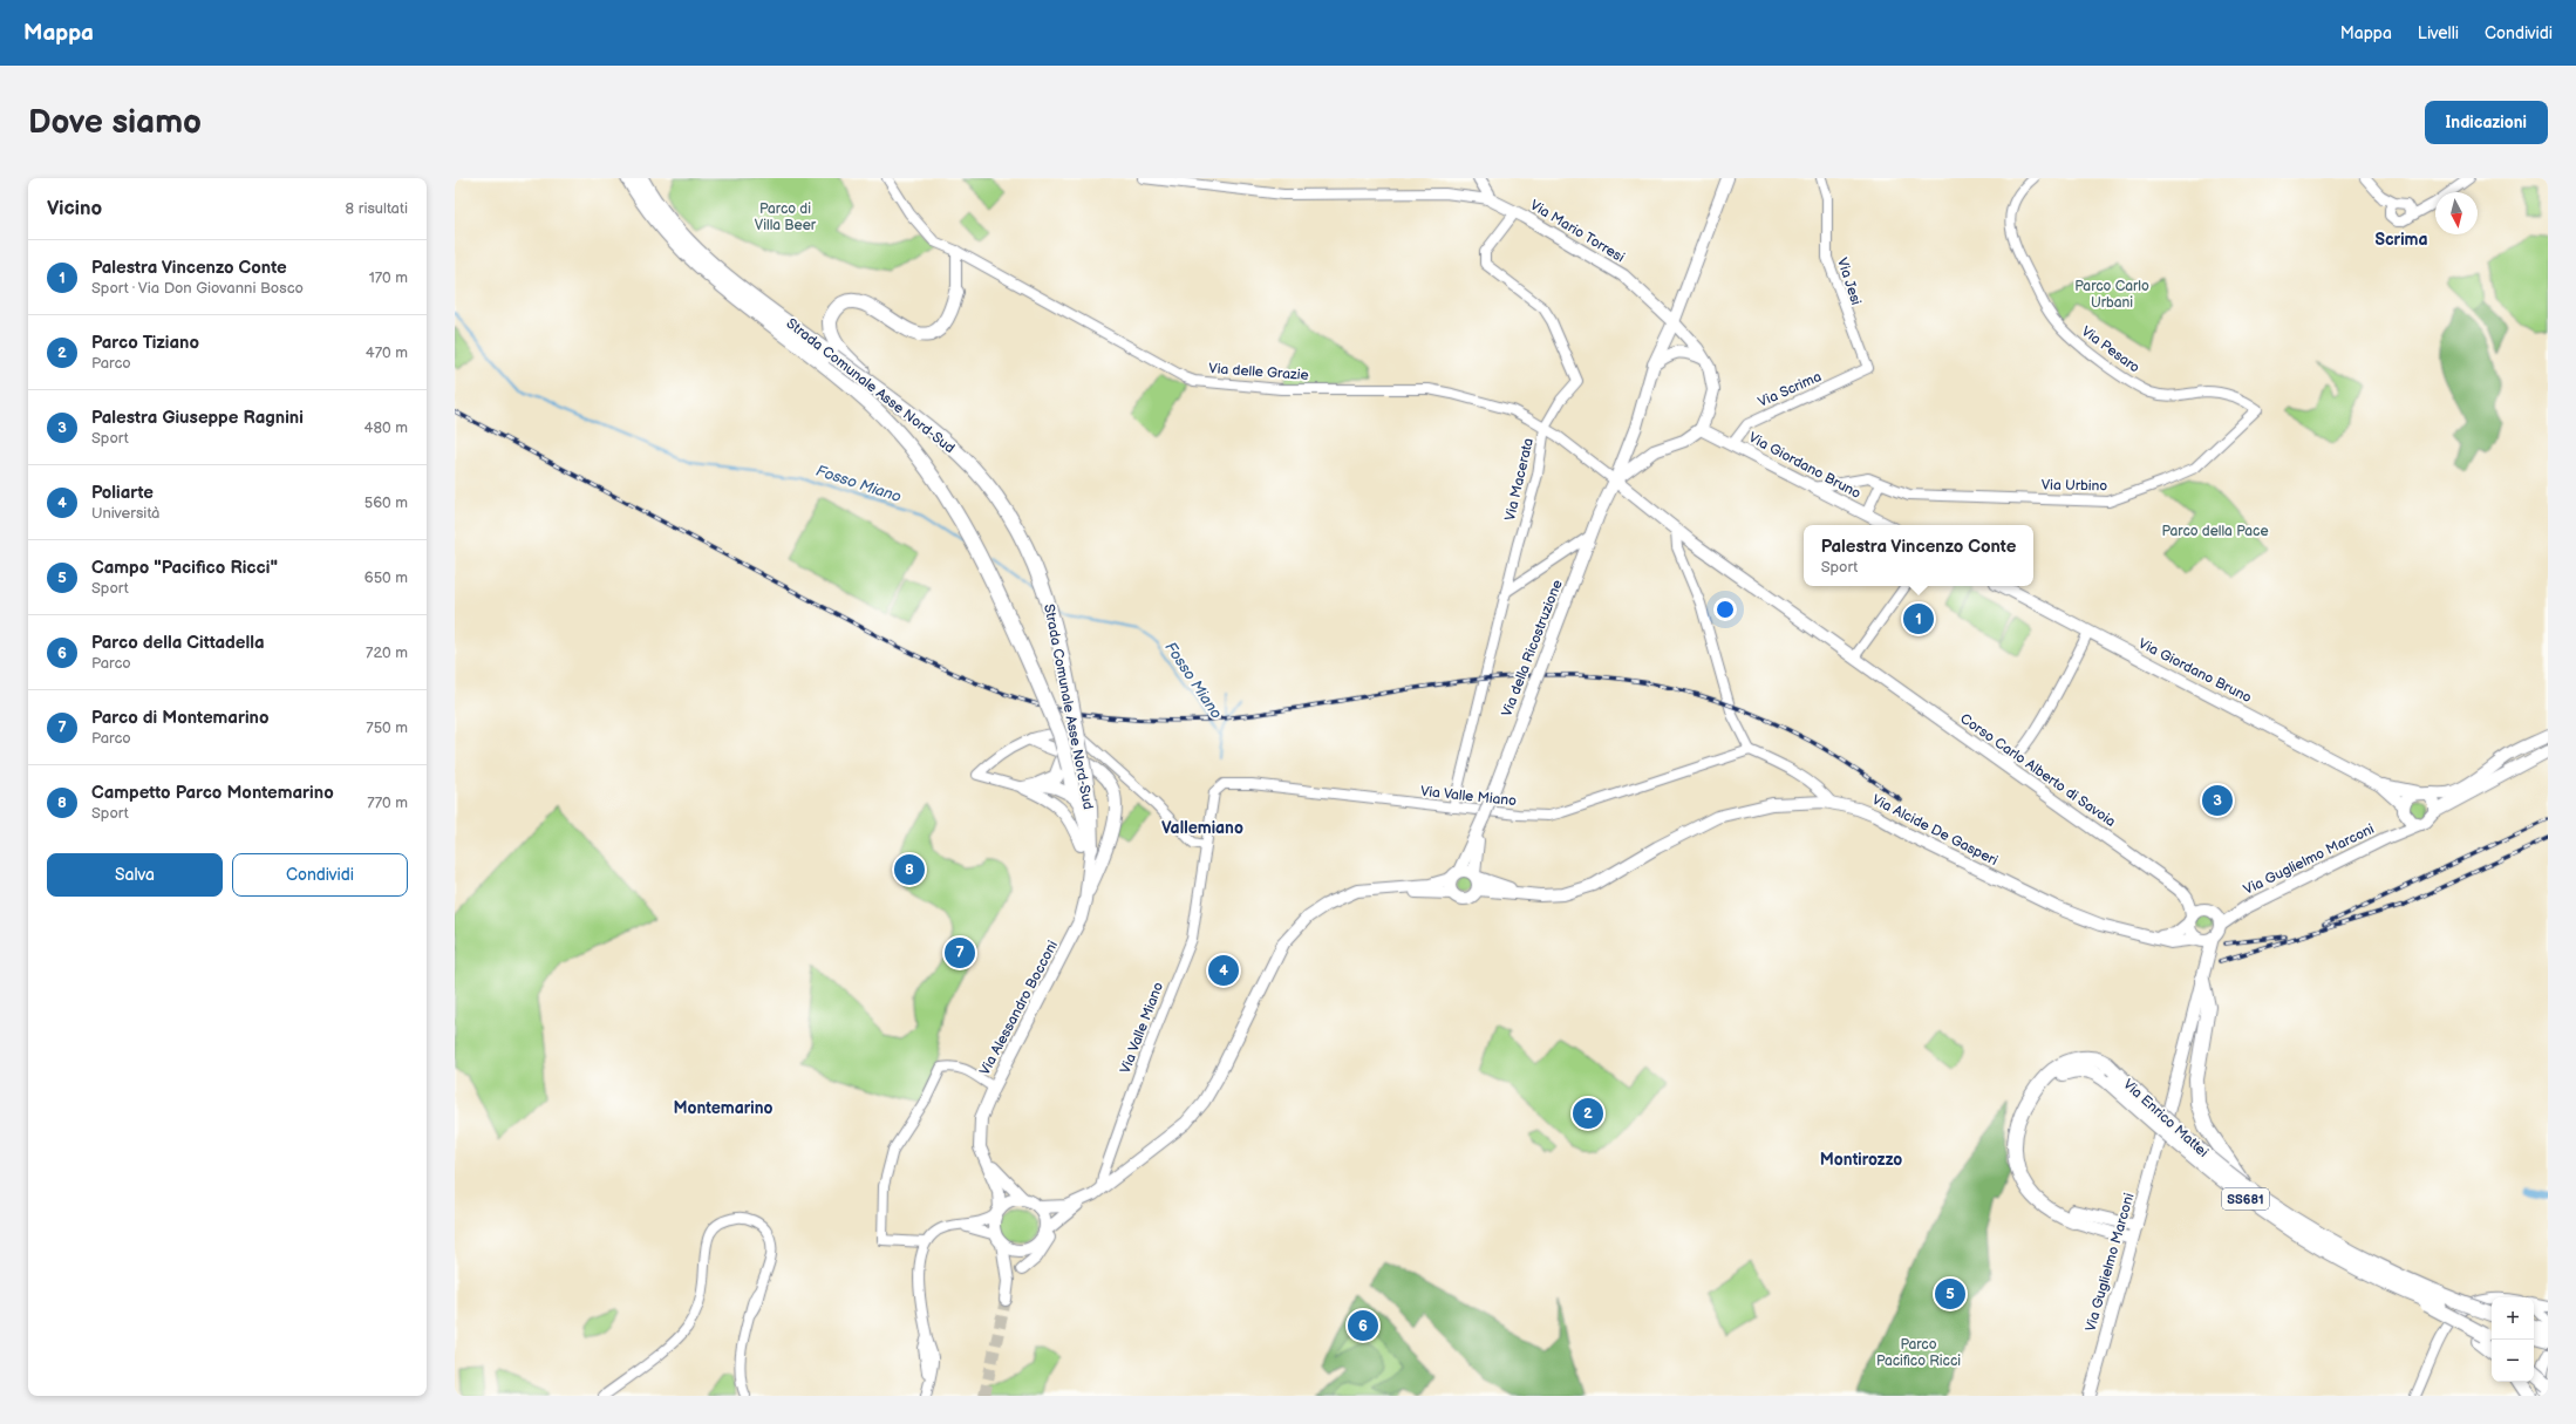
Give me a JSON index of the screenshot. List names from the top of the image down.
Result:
{
  "streets": {
    "highway": ["Strada Comunale Asse Nord-Sud", "Via Enrico Mattei", "SS681"],
    "main road": [
      "Via Mario Torresi",
      "Via Giordano Bruno",
      "Via della Ricostruzione",
      "Corso Carlo Alberto di Savoia",
      "Via Alcide De Gasperi",
      "Via Guglielmo Marconi",
      "Via Alessandro Bocconi"
    ],
    "street": [
      "Via Jesi",
      "Via Pesaro",
      "Via delle Grazie",
      "Via Scrima",
      "Via Macerata",
      "Via Urbino",
      "Via Valle Miano"
    ]
  },
  "crossings": [
    ["Via Mario Torresi", "Via Giordano Bruno"],
    ["Via Mario Torresi", "Via Macerata"],
    ["Via Mario Torresi", "Via della Ricostruzione"],
    ["Via Jesi", "Via Scrima"],
    ["Via Pesaro", "Via Urbino"],
    ["Via delle Grazie", "Via Macerata"],
    ["Via delle Grazie", "Via della Ricostruzione"],
    ["Via delle Grazie", "Corso Carlo Alberto di Savoia"],
    ["Strada Comunale Asse Nord-Sud", "Via Alessandro Bocconi"],
    ["Via Scrima", "Via Giordano Bruno"],
    ["Via Giordano Bruno", "Via Urbino"],
    ["Via Giordano Bruno", "Via Guglielmo Marconi"],
    ["Via Macerata", "Via Valle Miano"],
    ["Via della Ricostruzione", "Corso Carlo Alberto di Savoia"],
    ["Corso Carlo Alberto di Savoia", "Via Alcide De Gasperi"],
    ["Corso Carlo Alberto di Savoia", "Via Guglielmo Marconi"],
    ["Via Alcide De Gasperi", "Via Guglielmo Marconi"],
    ["Via Guglielmo Marconi", "SS681"],
    ["Via Enrico Mattei", "SS681"]
  ],
  "districts": [
    "Scrima",
    "Vallemiano",
    "Montemarino",
    "Montirozzo"
  ],
  "water": ["Fosso Miano"],
  "parks": [
    "Parco di Villa Beer",
    "Parco Carlo Urbani",
    "Parco della Pace",
    "Parco Pacifico Ricci"
  ],
  "north": "bottom",
  "page": {
    "header": "Mappa",
    "nav": ["Mappa", "Livelli", "Condividi"],
    "buttons": [
      "Indicazioni",
      ["Salva", "Condividi"]
    ],
    "title": "Dove siamo",
    "heading": ["Vicino", "8 risultati"],
    "list": [
      {
        "mark": "1",
        "name": "Palestra Vincenzo Conte",
        "note": "Sport · Via Don Giovanni Bosco",
        "value": "170 m"
      },
      {
        "mark": "2",
        "name": "Parco Tiziano",
        "note": "Parco",
        "value": "470 m"
      },
      {
        "mark": "3",
        "name": "Palestra Giuseppe Ragnini",
        "note": "Sport",
        "value": "480 m"
      },
      {
        "mark": "4",
        "name": "Poliarte",
        "note": "Università",
        "value": "560 m"
      },
      {
        "mark": "5",
        "name": "Campo \"Pacifico Ricci\"",
        "note": "Sport",
        "value": "650 m"
      },
      {
        "mark": "6",
        "name": "Parco della Cittadella",
        "note": "Parco",
        "value": "720 m"
      },
      {
        "mark": "7",
        "name": "Parco di Montemarino",
        "note": "Parco",
        "value": "750 m"
      },
      {
        "mark": "8",
        "name": "Campetto Parco Montemarino",
        "note": "Sport",
        "value": "770 m"
      }
    ],
    "popup": ["Palestra Vincenzo Conte", "Sport"],
    "pins": [
      "1",
      "3",
      "8",
      "7",
      "4",
      "2",
      "5",
      "6"
    ],
    "map_buttons": ["+", "−"]
  }
}
